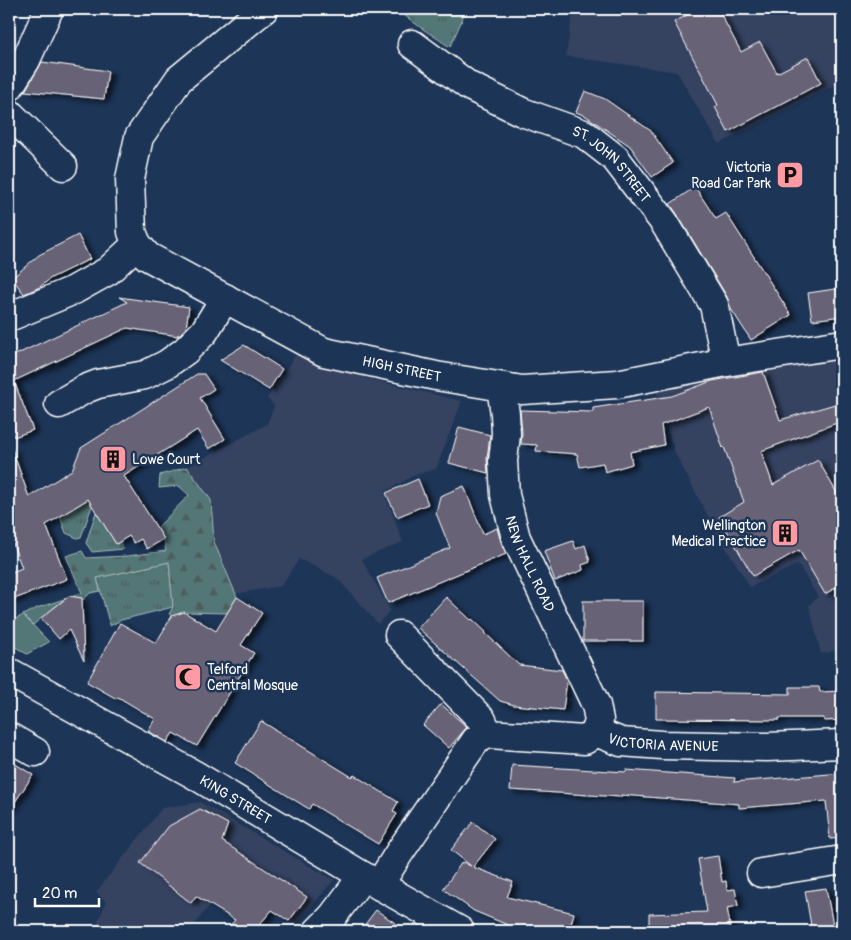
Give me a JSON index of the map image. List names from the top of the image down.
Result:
{
  "streets": {
    "street": [
      "ST. JOHN STREET",
      "HIGH STREET",
      "NEW HALL ROAD",
      "VICTORIA AVENUE",
      "KING STREET"
    ]
  },
  "crossings": [
    ["ST. JOHN STREET", "HIGH STREET"],
    ["HIGH STREET", "NEW HALL ROAD"],
    ["NEW HALL ROAD", "VICTORIA AVENUE"]
  ],
  "places": {
    "parking": ["Victoria Road Car Park"],
    "building": ["Lowe Court", "Wellington Medical Practice"],
    "mosque": ["Telford Central Mosque"]
  },
  "scale_bar": "20 m"
}
